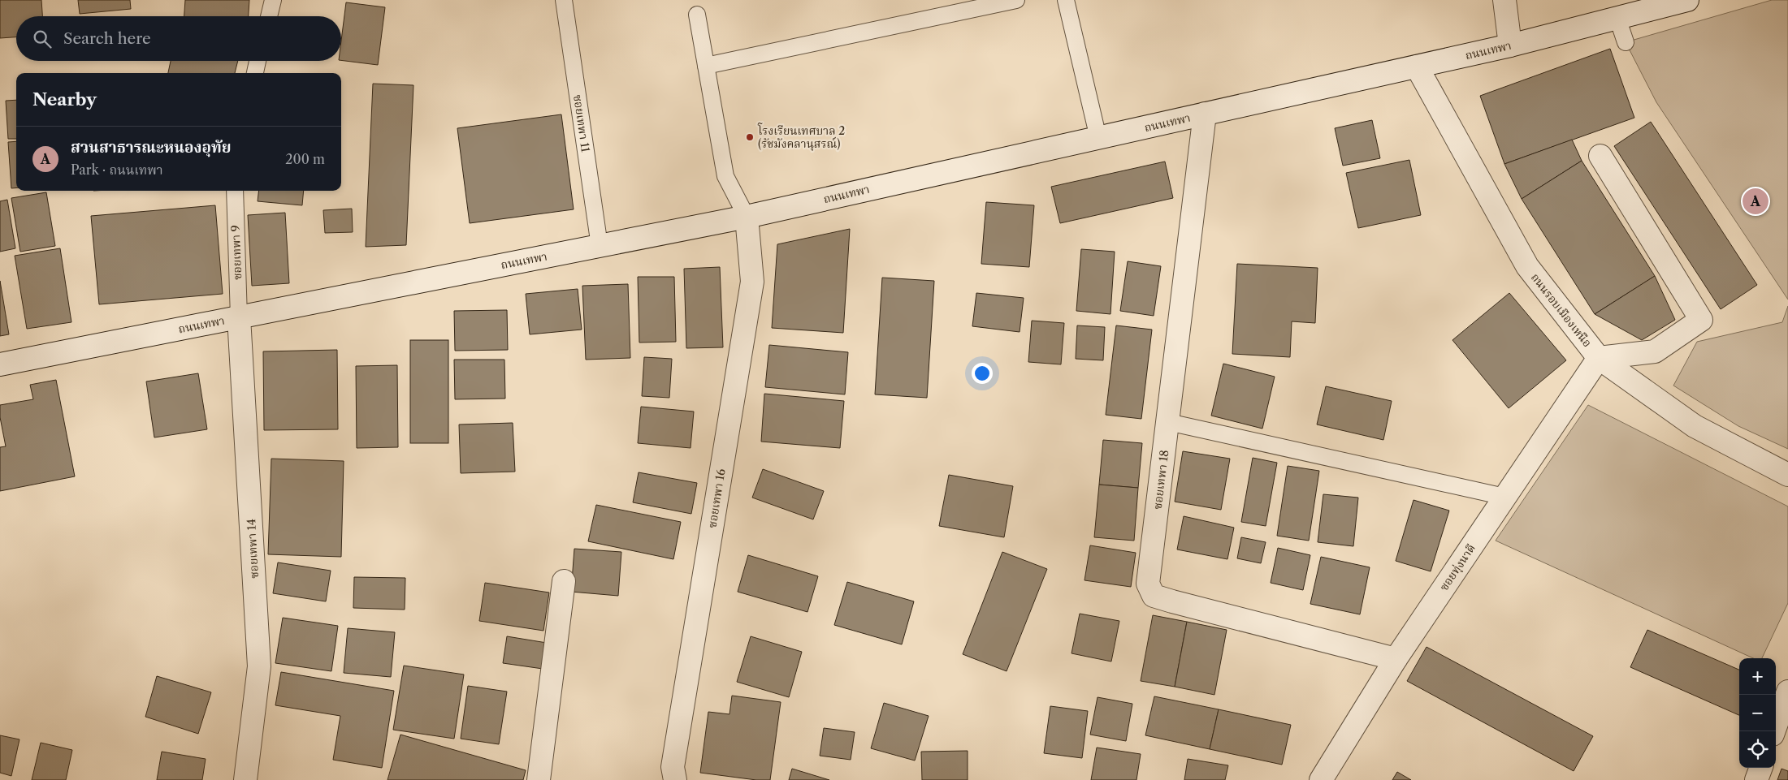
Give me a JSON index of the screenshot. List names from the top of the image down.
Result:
{
  "streets": {
    "street": [
      "ถนนเทพา",
      "ถนนรอบเมืองเหนือ",
      "ซอยเทพา 18",
      "ซอยเทพา 16",
      "ซอยเทพา 14",
      "ซอยทุ่งนาดี"
    ],
    "lane": ["ซอยเทพา 11", "ซอยเทพา 9"]
  },
  "crossings": [
    ["ถนนเทพา", "ซอยเทพา 11"],
    ["ถนนเทพา", "ซอยเทพา 9"],
    ["ถนนเทพา", "ถนนรอบเมืองเหนือ"],
    ["ถนนเทพา", "ซอยเทพา 18"],
    ["ถนนเทพา", "ซอยเทพา 16"],
    ["ถนนเทพา", "ซอยเทพา 14"],
    ["ซอยเทพา 9", "ซอยเทพา 14"],
    ["ถนนรอบเมืองเหนือ", "ซอยทุ่งนาดี"],
    ["ซอยเทพา 18", "ซอยทุ่งนาดี"]
  ],
  "places": ["โรงเรียนเทศบาล 2 (รัชมังคลานุสรณ์)"],
  "page": {
    "search": "Search here",
    "heading": "Nearby",
    "list": [
      {
        "mark": "A",
        "name": "สวนสาธารณะหนองอุทัย",
        "note": "Park · ถนนเทพา",
        "value": "200 m"
      }
    ],
    "pins": "A",
    "map_buttons": ["+", "−"]
  }
}
